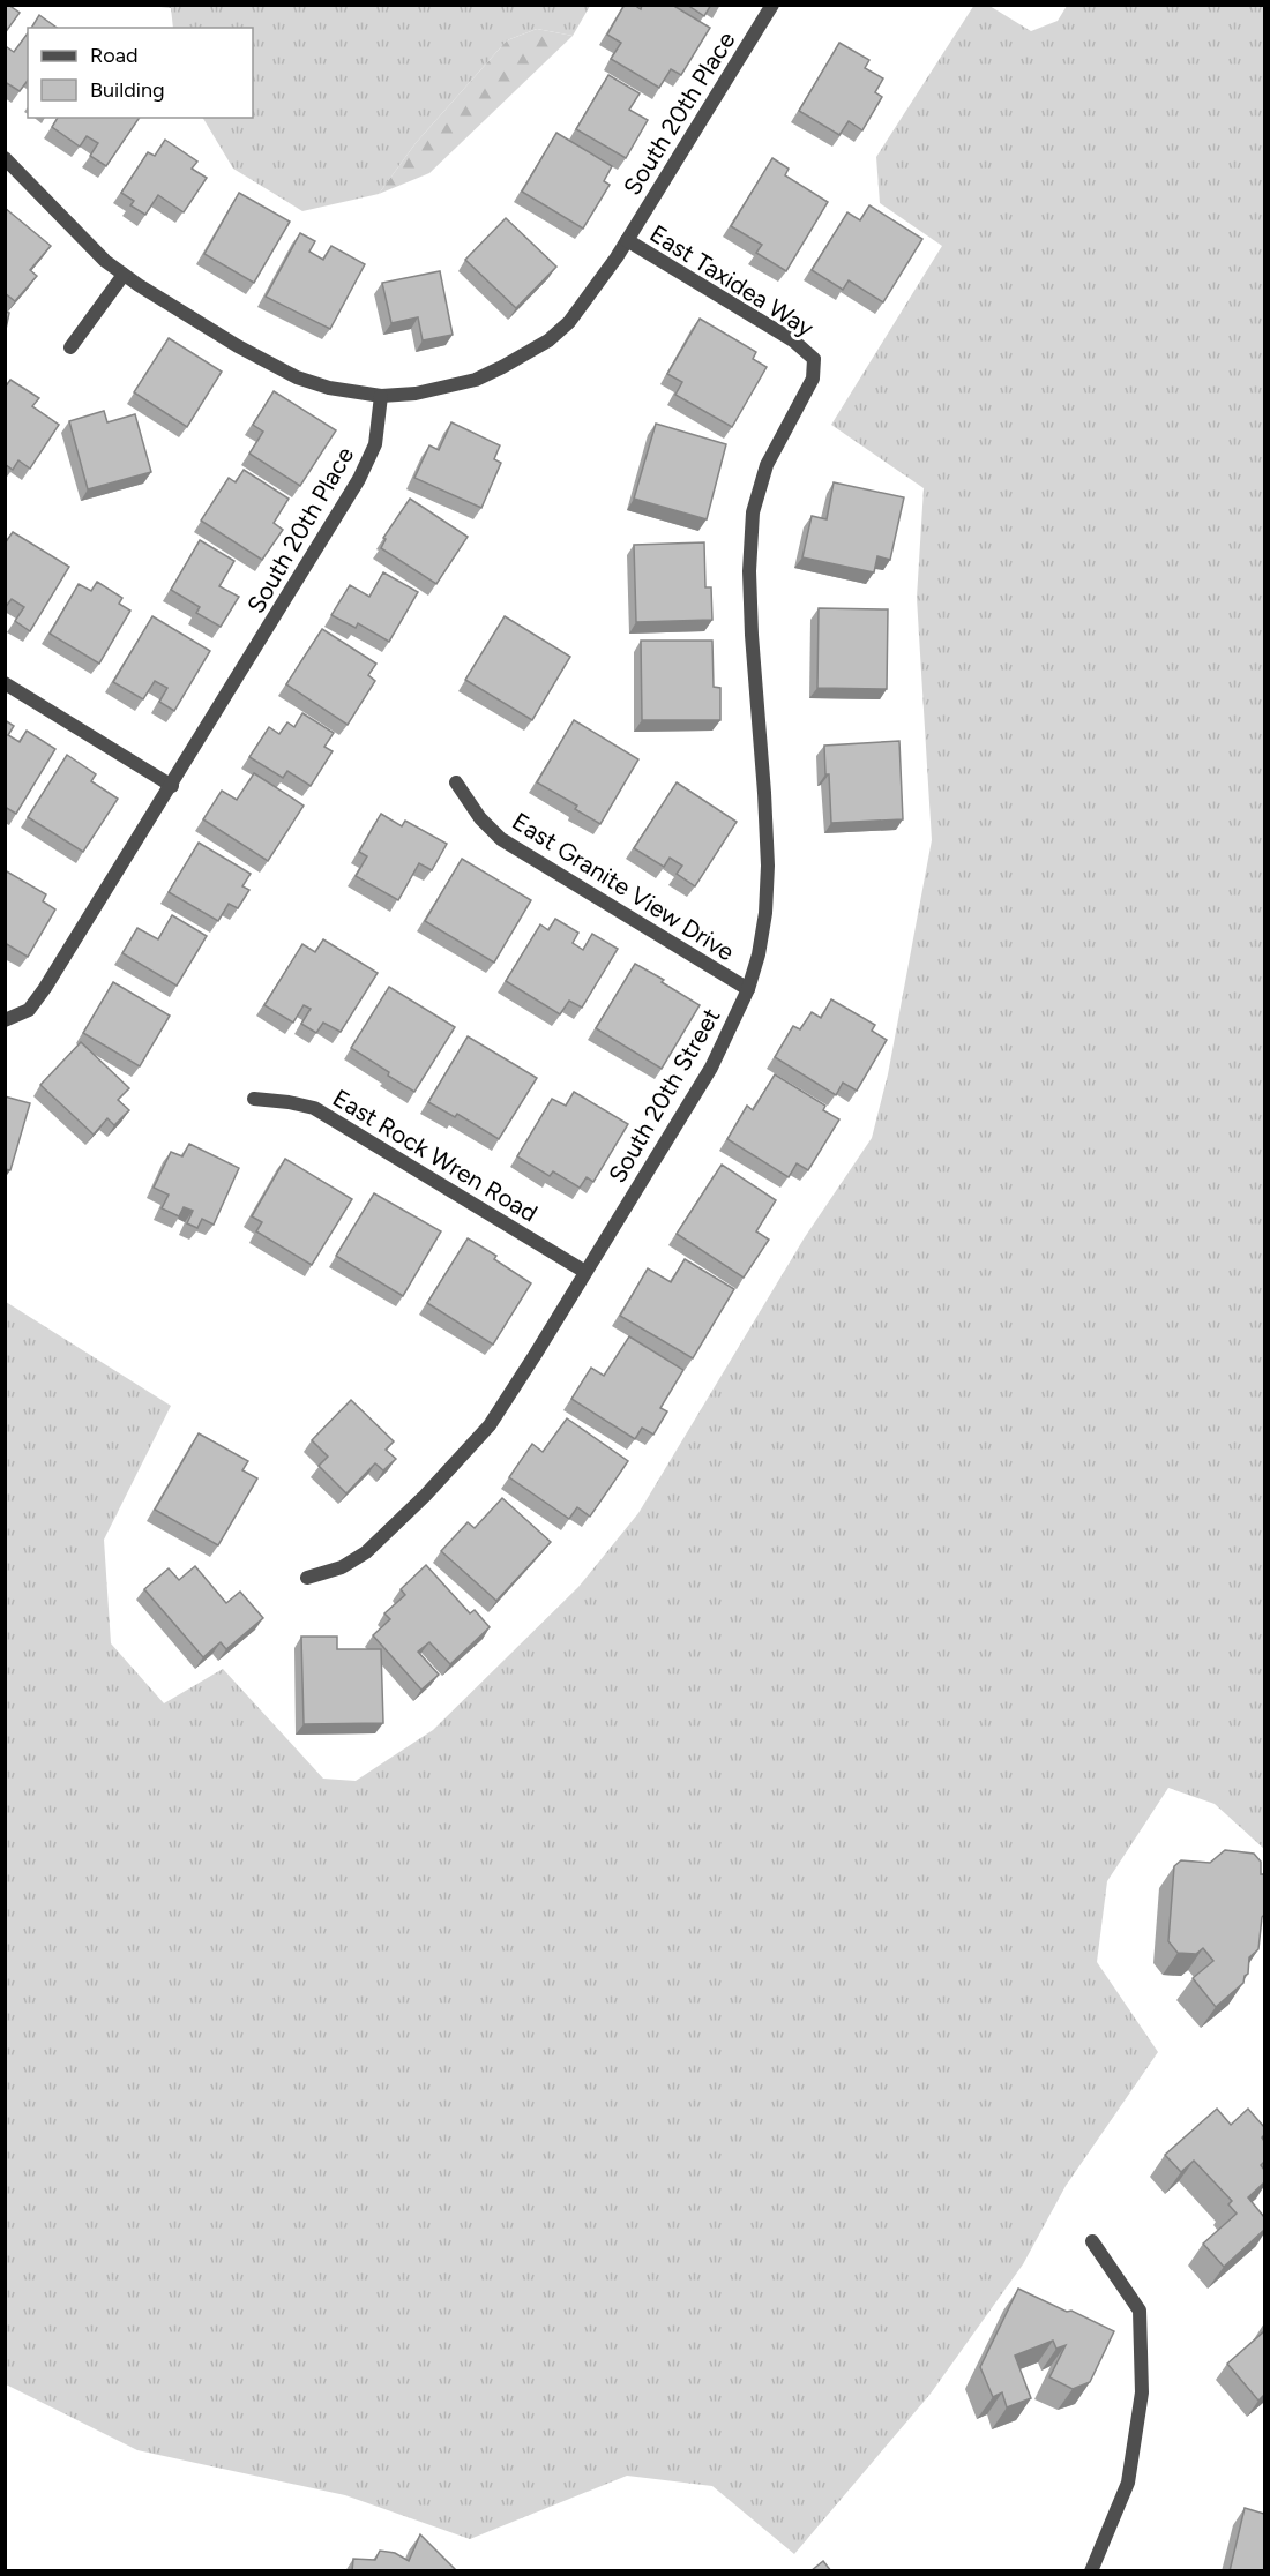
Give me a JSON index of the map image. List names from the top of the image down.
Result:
{
  "streets": {
    "street": [
      "South 20th Place",
      "East Taxidea Way",
      "East Granite View Drive",
      "South 20th Street",
      "East Rock Wren Road"
    ]
  },
  "crossings": [
    ["South 20th Place", "East Taxidea Way"],
    ["East Taxidea Way", "South 20th Street"],
    ["East Granite View Drive", "South 20th Street"],
    ["South 20th Street", "East Rock Wren Road"]
  ],
  "legend": ["Road", "Building"]
}
